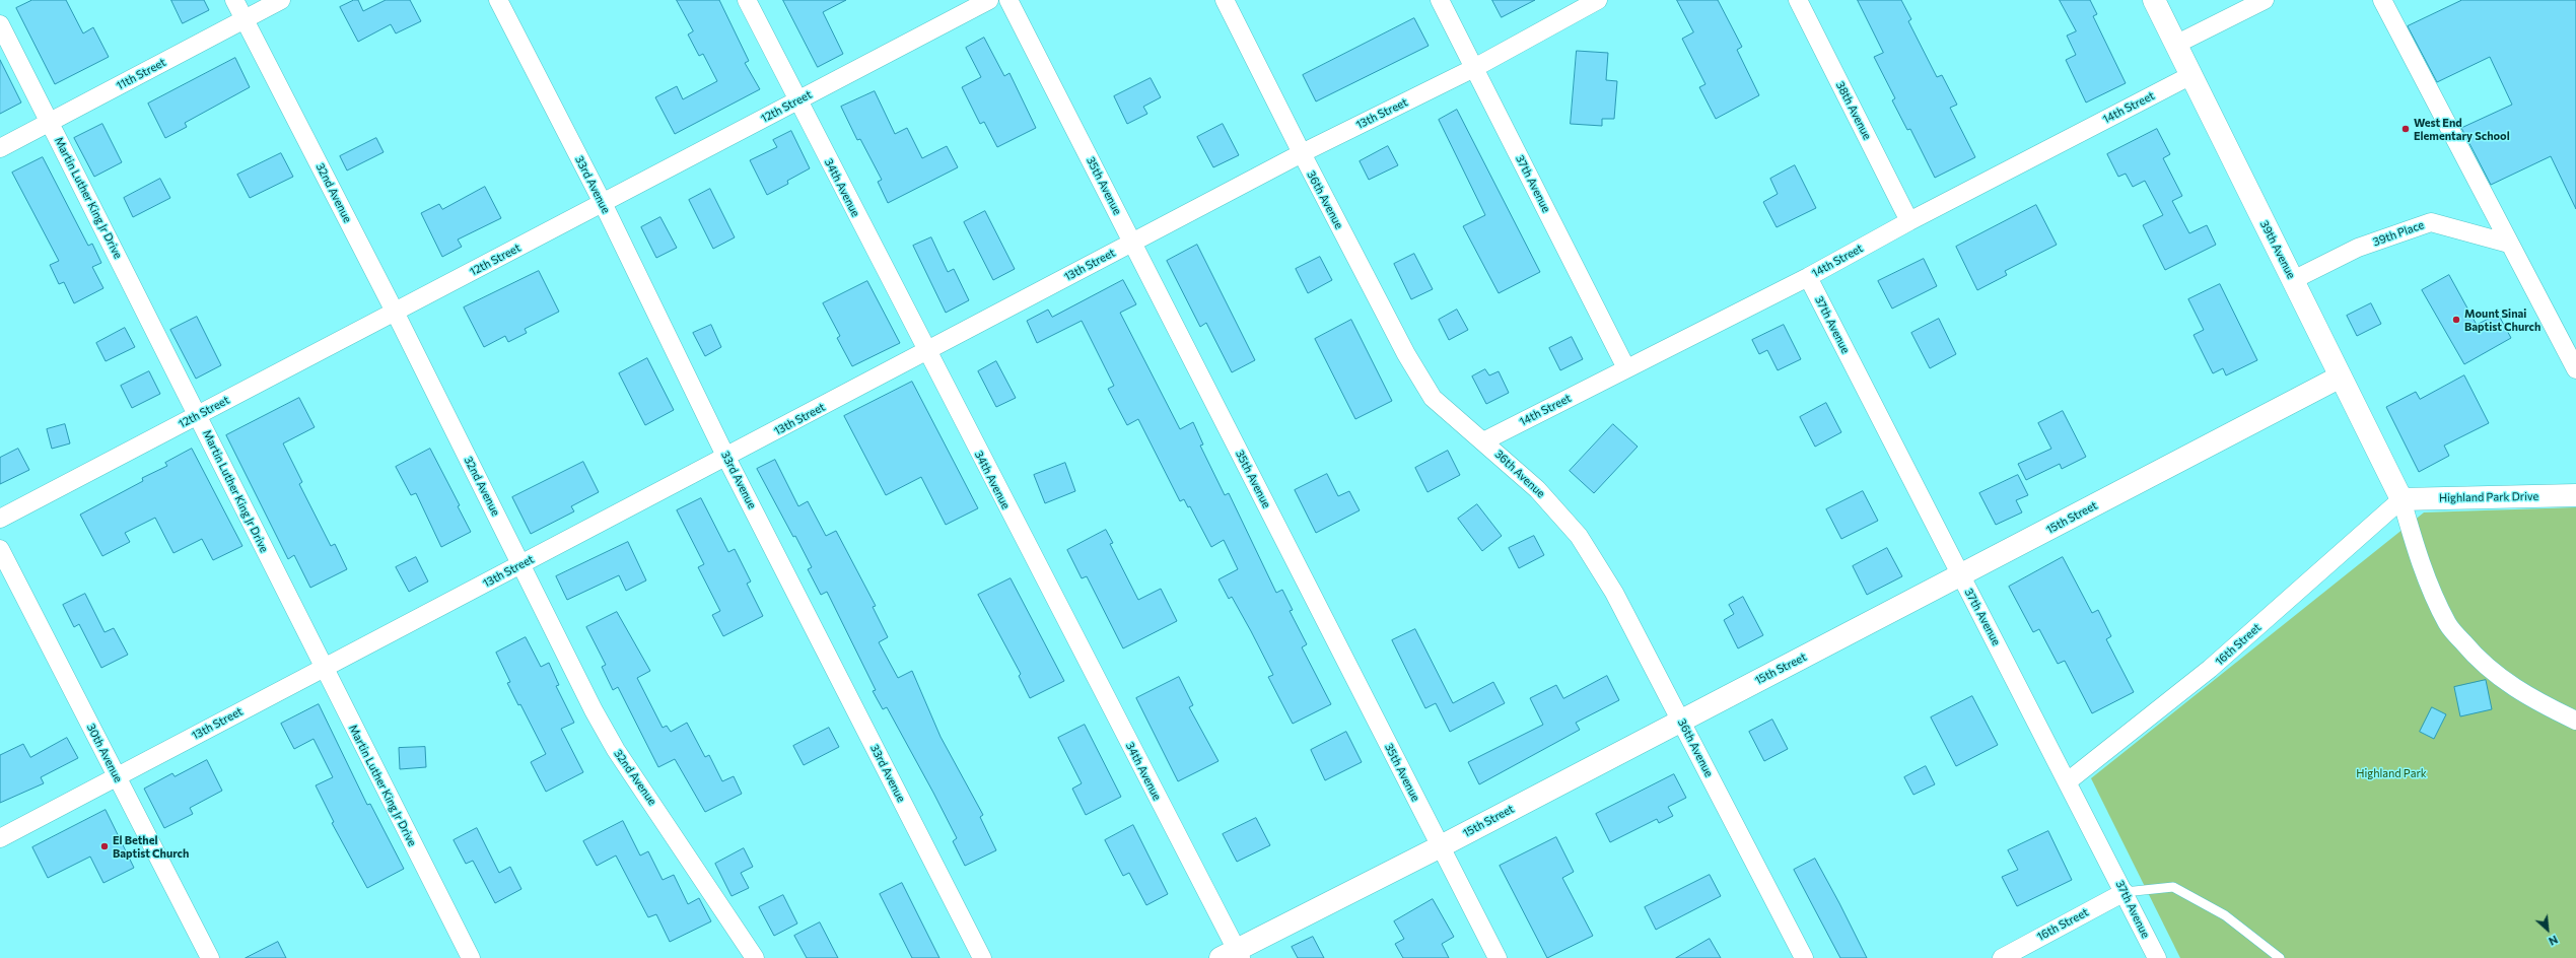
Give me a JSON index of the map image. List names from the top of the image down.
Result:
{
  "streets": {
    "street": [
      "11th Street",
      "12th Street",
      "14th Street",
      "38th Avenue",
      "13th Street",
      "37th Avenue",
      "33rd Avenue",
      "35th Avenue",
      "34th Avenue",
      "32nd Avenue",
      "Martin Luther King Jr Drive",
      "36th Avenue",
      "39th Place",
      "39th Avenue",
      "Highland Park Drive",
      "15th Street",
      "16th Street",
      "30th Avenue"
    ]
  },
  "crossings": [
    ["11th Street", "32nd Avenue"],
    ["11th Street", "Martin Luther King Jr Drive"],
    ["12th Street", "33rd Avenue"],
    ["12th Street", "34th Avenue"],
    ["12th Street", "32nd Avenue"],
    ["12th Street", "Martin Luther King Jr Drive"],
    ["14th Street", "38th Avenue"],
    ["14th Street", "37th Avenue"],
    ["14th Street", "36th Avenue"],
    ["14th Street", "39th Avenue"],
    ["13th Street", "37th Avenue"],
    ["13th Street", "33rd Avenue"],
    ["13th Street", "35th Avenue"],
    ["13th Street", "34th Avenue"],
    ["13th Street", "32nd Avenue"],
    ["13th Street", "Martin Luther King Jr Drive"],
    ["13th Street", "36th Avenue"],
    ["13th Street", "30th Avenue"],
    ["37th Avenue", "15th Street"],
    ["37th Avenue", "16th Street"],
    ["35th Avenue", "15th Street"],
    ["34th Avenue", "15th Street"],
    ["36th Avenue", "15th Street"],
    ["39th Place", "39th Avenue"],
    ["39th Avenue", "Highland Park Drive"],
    ["39th Avenue", "15th Street"],
    ["39th Avenue", "16th Street"],
    ["Highland Park Drive", "16th Street"]
  ],
  "parks": ["Highland Park"],
  "places": ["West End Elementary School", "Mount Sinai Baptist Church", "El Bethel Baptist Church"],
  "north": "bottom right"
}
